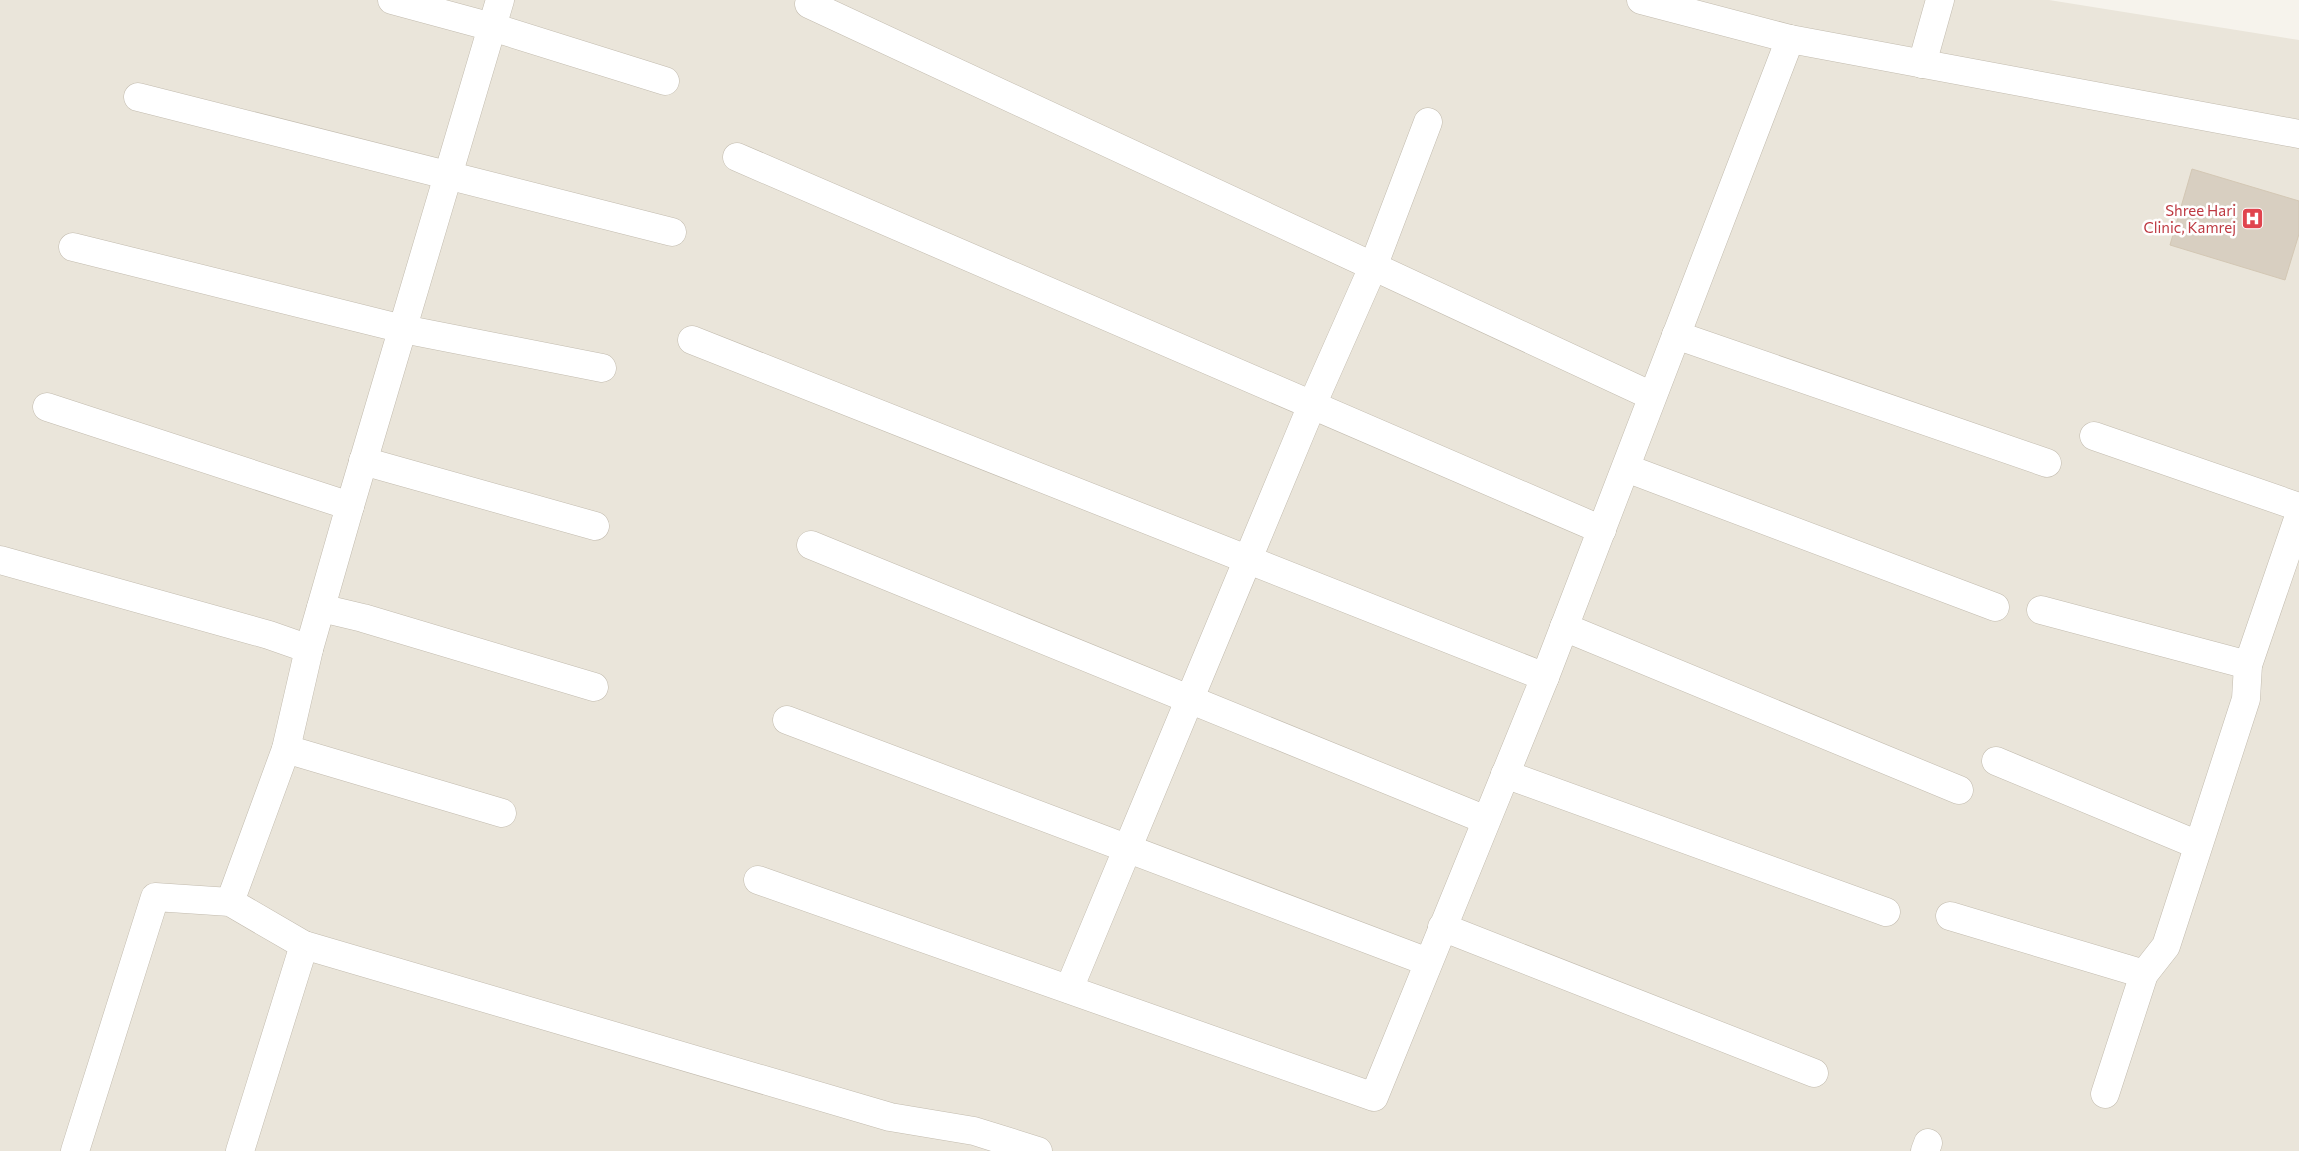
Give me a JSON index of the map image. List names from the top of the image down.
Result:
{
  "places": {
    "hospital": ["Shree Hari Clinic, Kamrej"]
  }
}
